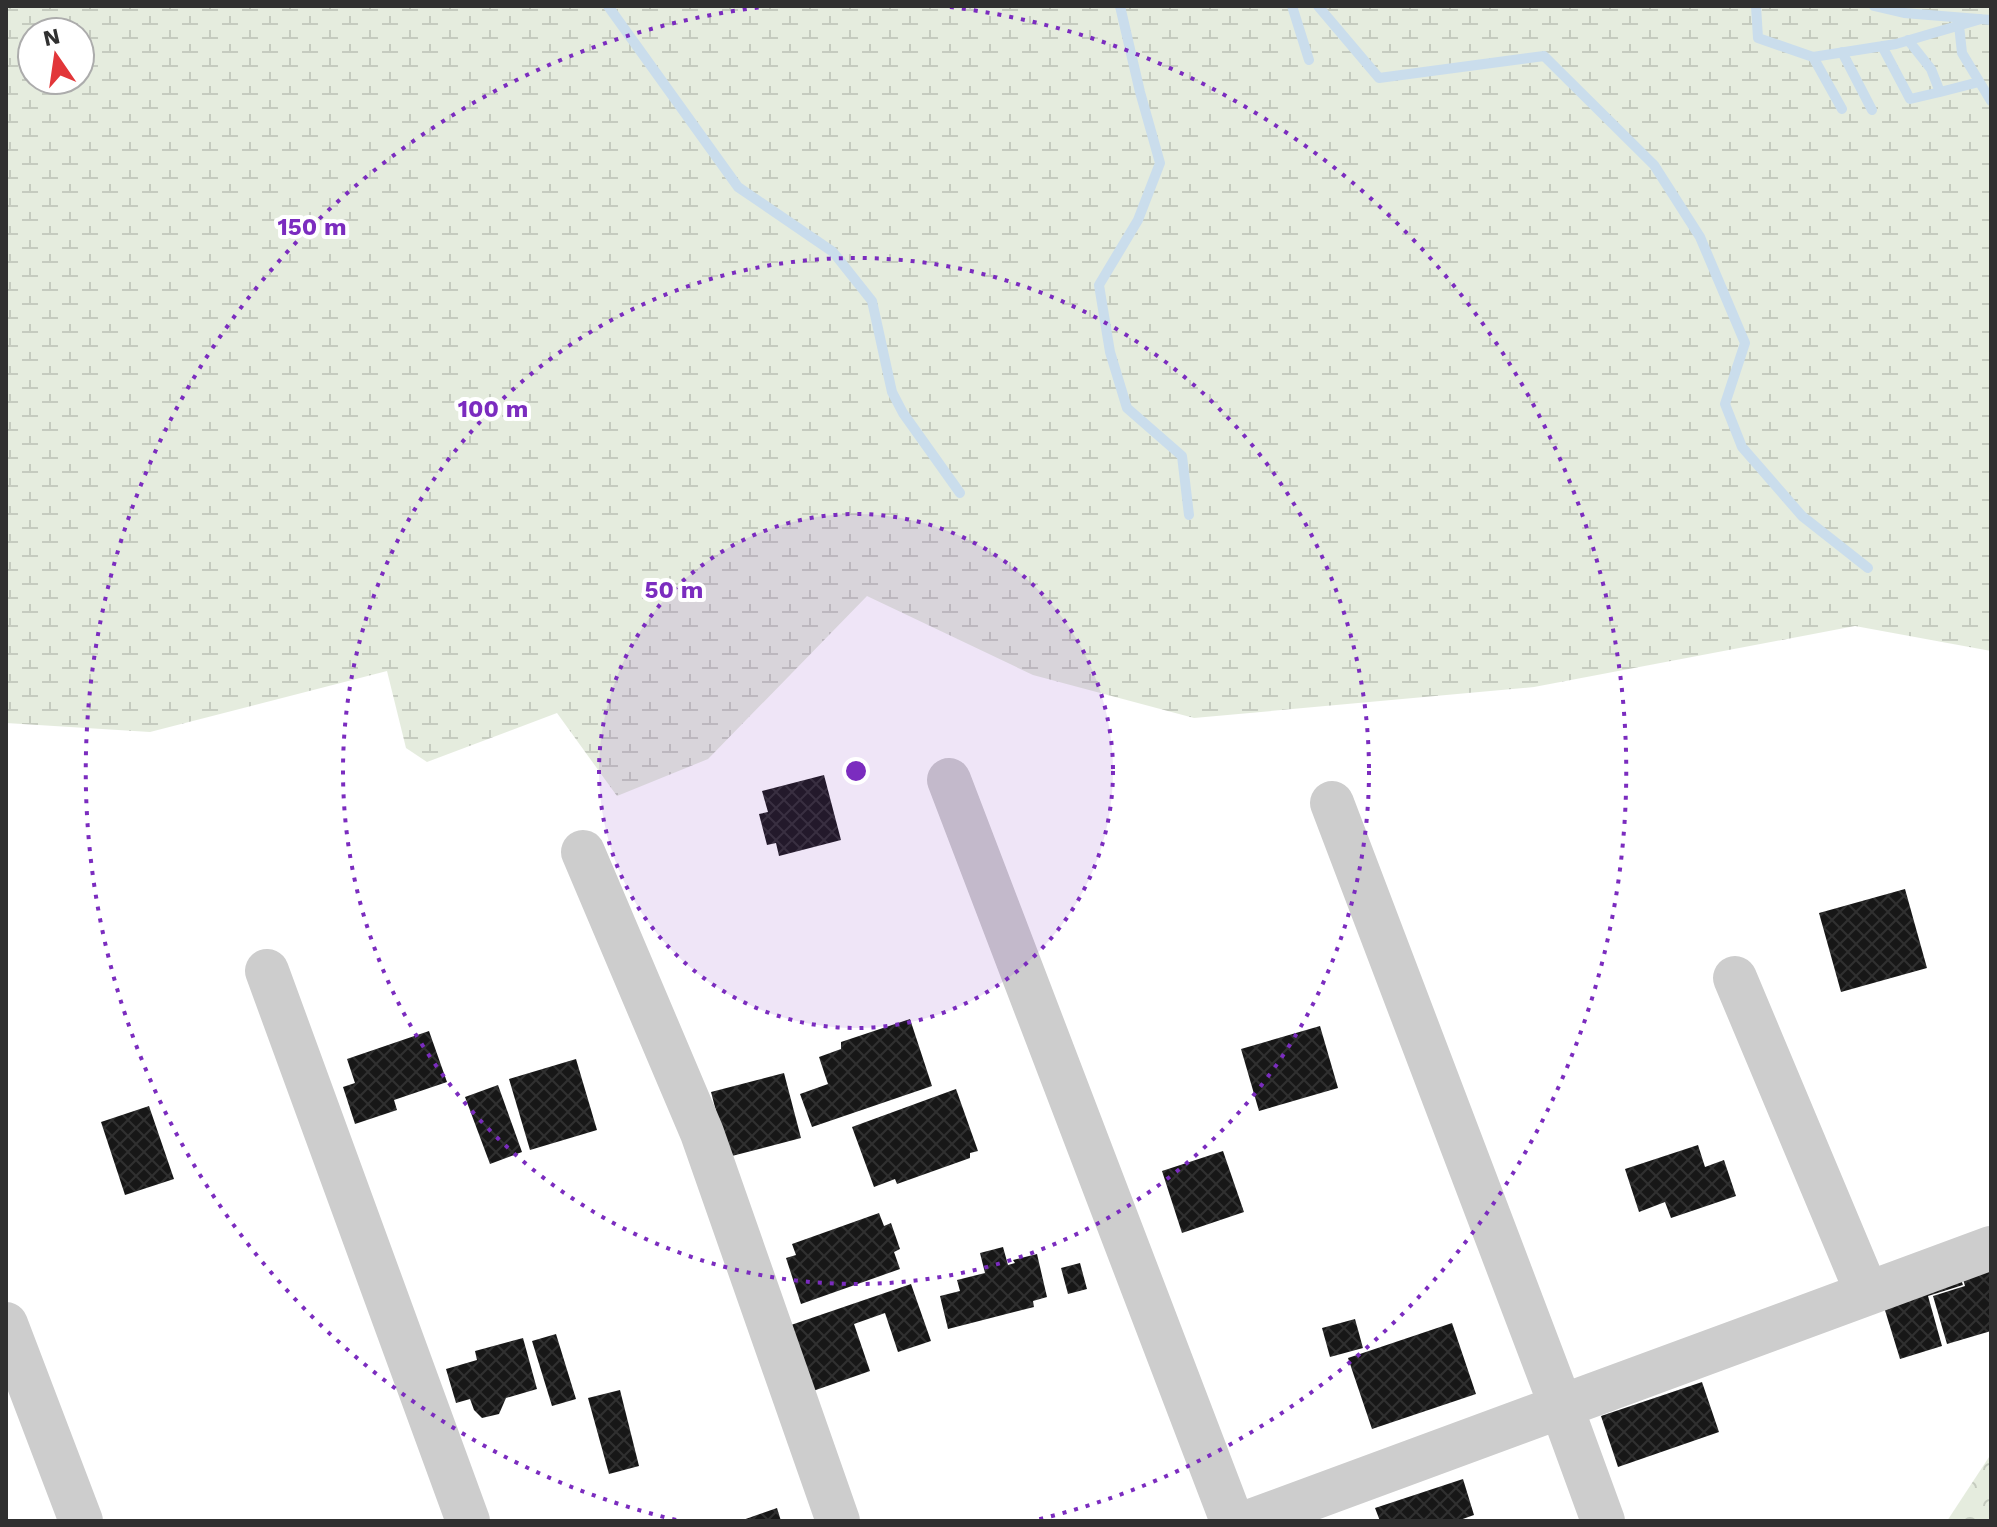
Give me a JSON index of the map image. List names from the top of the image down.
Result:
{
  "north": "top",
  "rings": ["150 m", "100 m", "50 m"]
}
